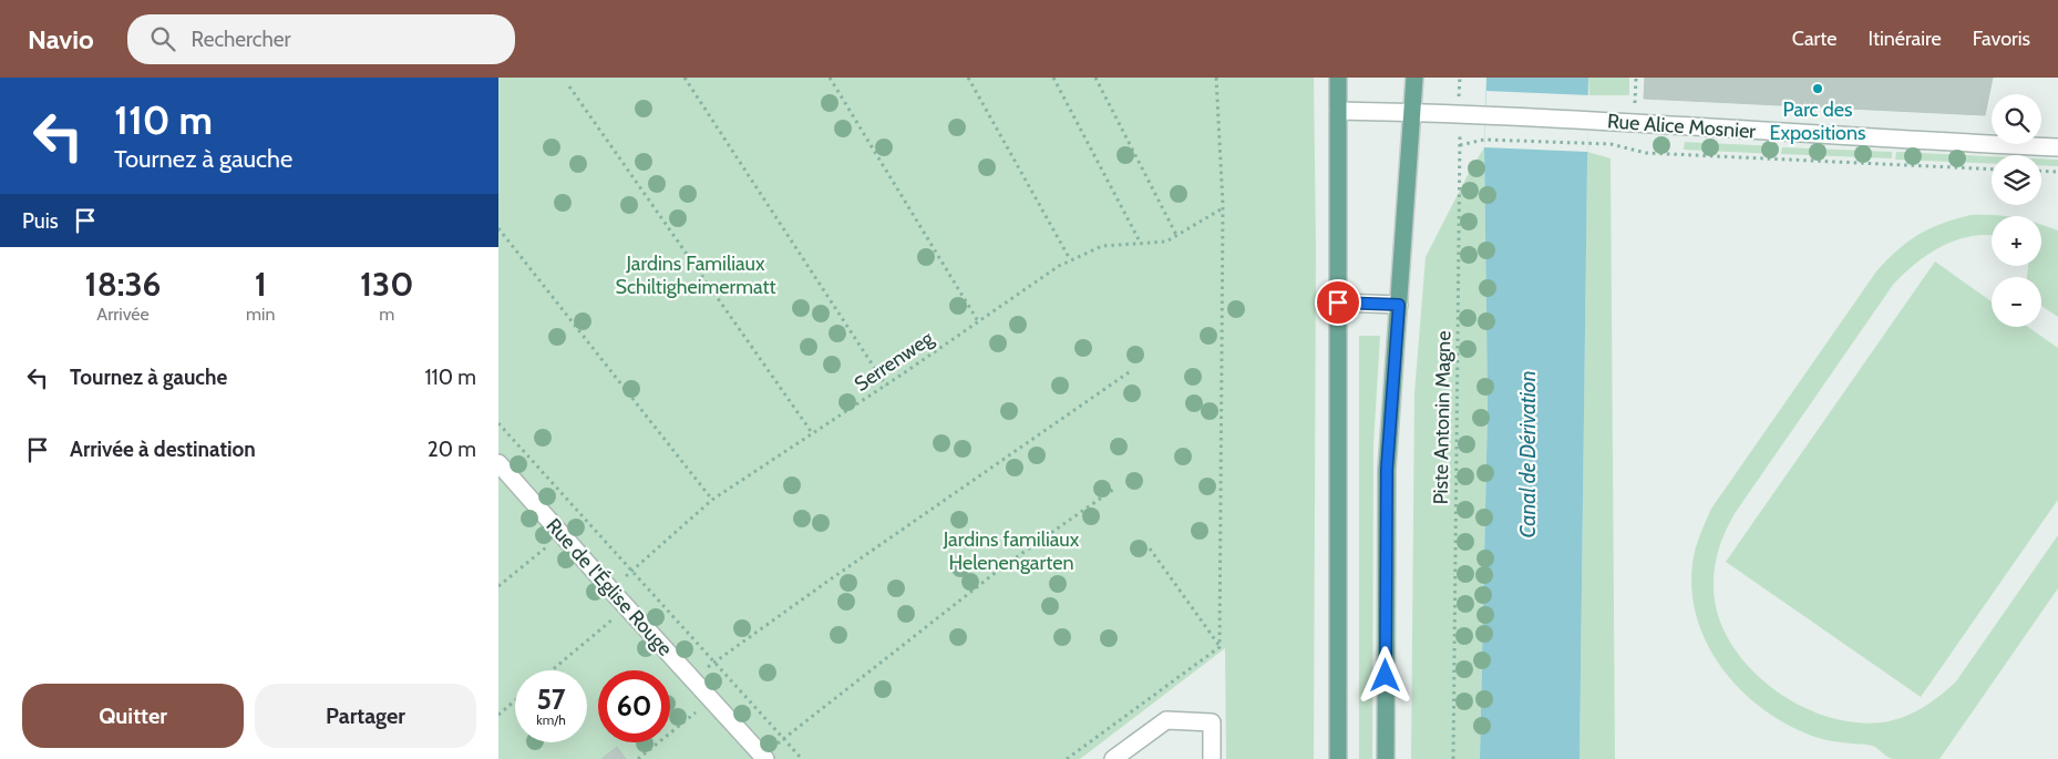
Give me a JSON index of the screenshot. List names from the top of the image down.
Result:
{
  "streets": {
    "street": ["Rue Alice Mosnier", "Rue de l'Église Rouge"],
    "path": ["Serrenweg", "Piste Antonin Magne"]
  },
  "crossings": [
    ["Rue Alice Mosnier", "Piste Antonin Magne"],
    ["Serrenweg", "Rue de l'Église Rouge"]
  ],
  "water": ["Canal de Dérivation"],
  "parks": ["Jardins Familiaux Schiltigheimermatt", "Jardins familiaux Helenengarten"],
  "places": ["Parc des Expositions"],
  "page": {
    "header": "Navio",
    "search": "Rechercher",
    "nav": ["Carte", "Itinéraire", "Favoris"],
    "turn": ["110 m", "Tournez à gauche"],
    "map_buttons": ["+", "−"],
    "then": "Puis",
    "eta": [
      "18:36",
      "Arrivée",
      "1",
      "min",
      "130",
      "m"
    ],
    "list": [
      {
        "name": "Tournez à gauche",
        "value": "110 m"
      },
      {
        "name": "Arrivée à destination",
        "value": "20 m"
      }
    ],
    "speed": "57 km/h",
    "limit": "60",
    "buttons": ["Quitter", "Partager"]
  }
}
